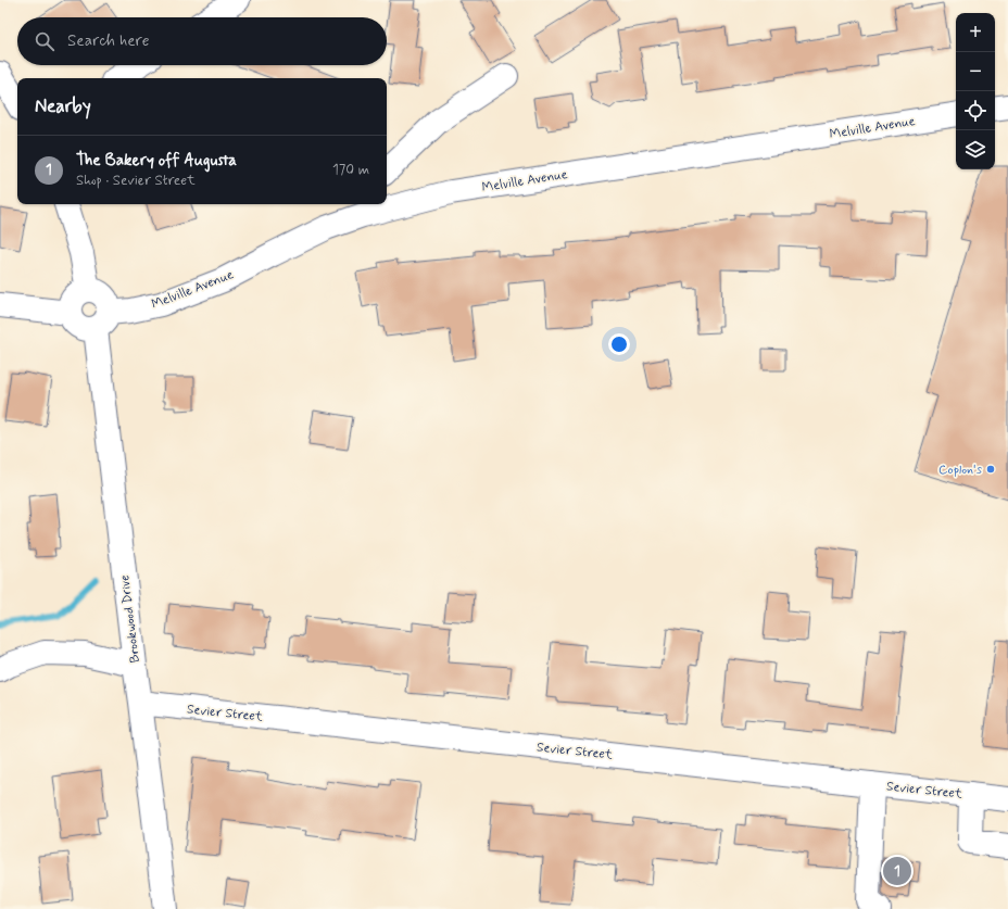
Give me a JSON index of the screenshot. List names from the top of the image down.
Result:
{
  "streets": {
    "street": ["Melville Avenue", "Brookwood Drive", "Sevier Street"]
  },
  "crossings": [
    ["Melville Avenue", "Brookwood Drive"],
    ["Brookwood Drive", "Sevier Street"]
  ],
  "places": ["Coplon's"],
  "page": {
    "map_buttons": ["+", "−"],
    "search": "Search here",
    "heading": "Nearby",
    "list": [
      {
        "mark": "1",
        "name": "The Bakery off Augusta",
        "note": "Shop · Sevier Street",
        "value": "170 m"
      }
    ],
    "pins": "1"
  }
}
